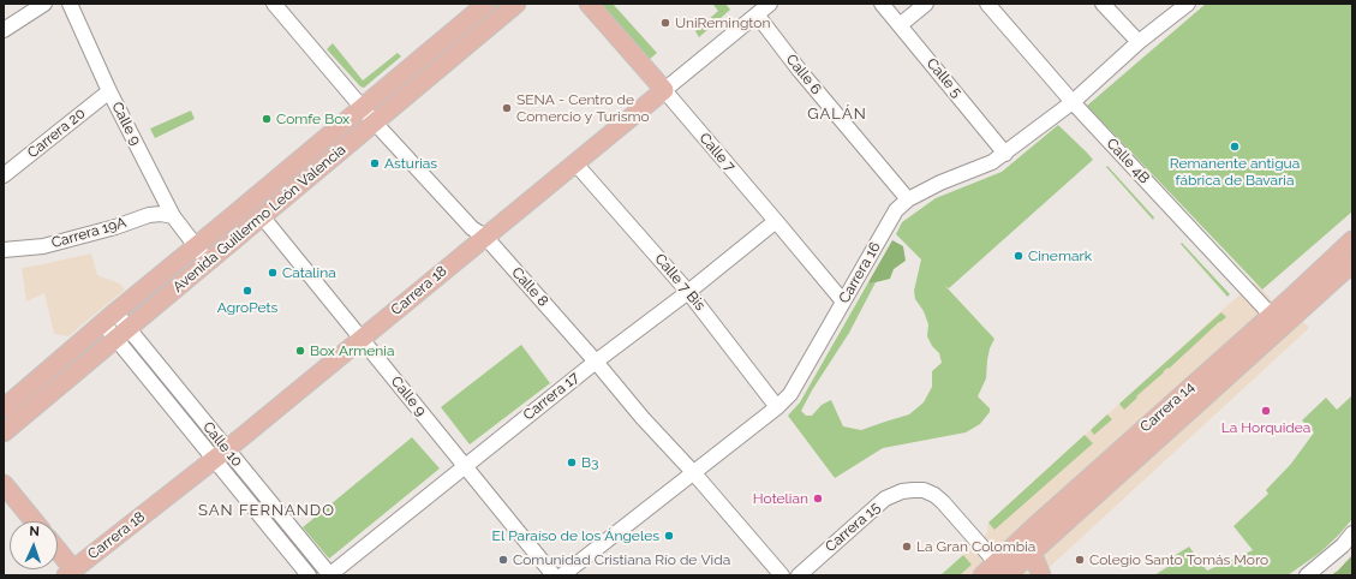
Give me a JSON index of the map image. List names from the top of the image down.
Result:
{
  "streets": {
    "main road": [
      "Calle 7",
      "Avenida Guillermo León Valencia",
      "Carrera 18",
      "Carrera 14"
    ],
    "street": [
      "Calle 6",
      "Calle 5",
      "Calle 9",
      "Carrera 20",
      "Calle 4B",
      "Carrera 19A",
      "Carrera 16",
      "Calle 7 Bis",
      "Calle 8",
      "Carrera 17",
      "Calle 10",
      "Carrera 15"
    ]
  },
  "crossings": [
    ["Calle 6", "Carrera 16"],
    ["Calle 6", "Carrera 18"],
    ["Calle 5", "Carrera 16"],
    ["Calle 9", "Carrera 20"],
    ["Calle 9", "Avenida Guillermo León Valencia"],
    ["Calle 9", "Carrera 19A"],
    ["Calle 9", "Carrera 18"],
    ["Calle 9", "Carrera 17"],
    ["Calle 7", "Carrera 16"],
    ["Calle 7", "Carrera 18"],
    ["Calle 7", "Carrera 17"],
    ["Calle 4B", "Carrera 16"],
    ["Calle 4B", "Carrera 14"],
    ["Avenida Guillermo León Valencia", "Calle 8"],
    ["Avenida Guillermo León Valencia", "Calle 10"],
    ["Carrera 16", "Calle 7 Bis"],
    ["Carrera 16", "Calle 8"],
    ["Calle 7 Bis", "Carrera 18"],
    ["Calle 7 Bis", "Carrera 17"],
    ["Calle 8", "Carrera 18"],
    ["Calle 8", "Carrera 17"],
    ["Carrera 18", "Calle 10"],
    ["Carrera 17", "Calle 10"],
    ["Carrera 14", "Carrera 15"]
  ],
  "districts": ["GALÁN", "SAN FERNANDO"],
  "places": [
    "UniRemington",
    "SENA - Centro de Comercio y Turismo",
    "Comfe Box",
    "Remanente antigua fábrica de Bavaria",
    "Asturias",
    "Cinemark",
    "Catalina",
    "AgroPets",
    "Box Armenia",
    "La Horquidea",
    "B3",
    "Hotelian",
    "El Paraíso de los Ángeles",
    "La Gran Colombia",
    "Comunidad Cristiana Río de Vida",
    "Colegio Santo Tomás Moro"
  ],
  "north": "top"
}
